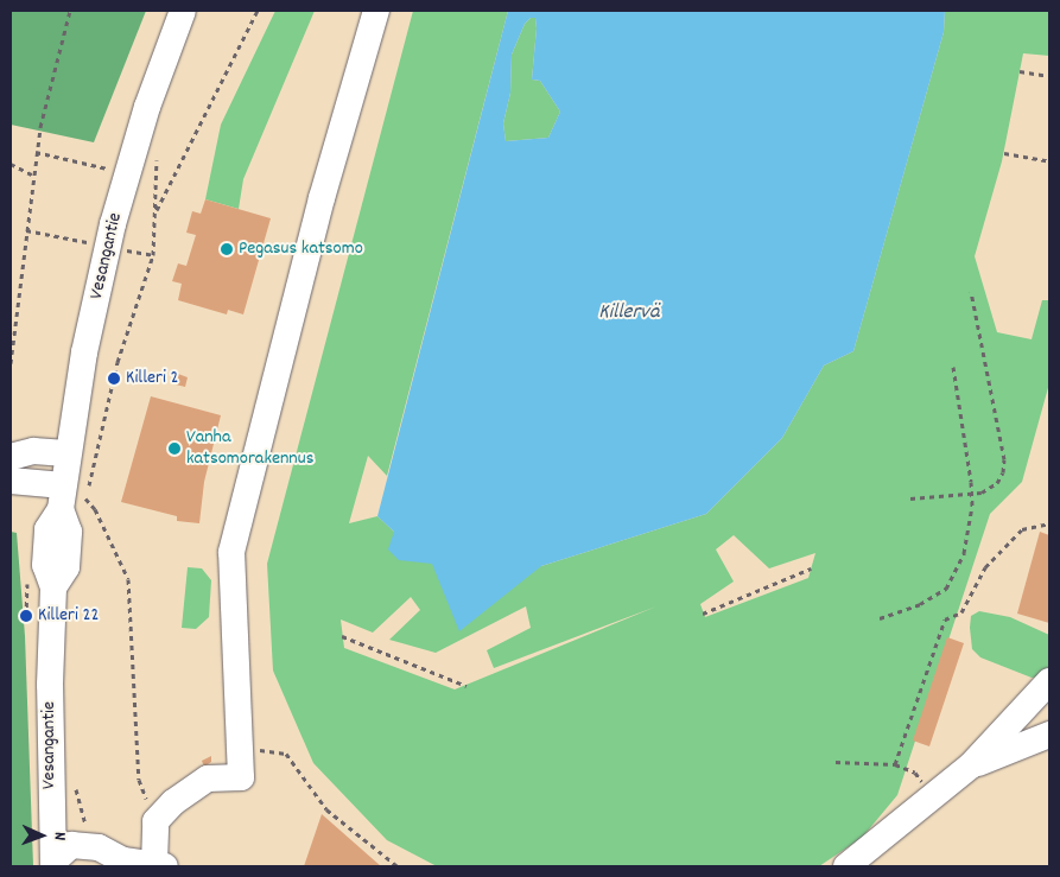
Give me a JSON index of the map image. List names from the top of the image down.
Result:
{
  "streets": {
    "street": ["Vesangantie"]
  },
  "water": ["Killervä"],
  "places": [
    "Pegasus katsomo",
    "Killeri 2",
    "Vanha katsomorakennus",
    "Killeri 22"
  ],
  "north": "right"
}
